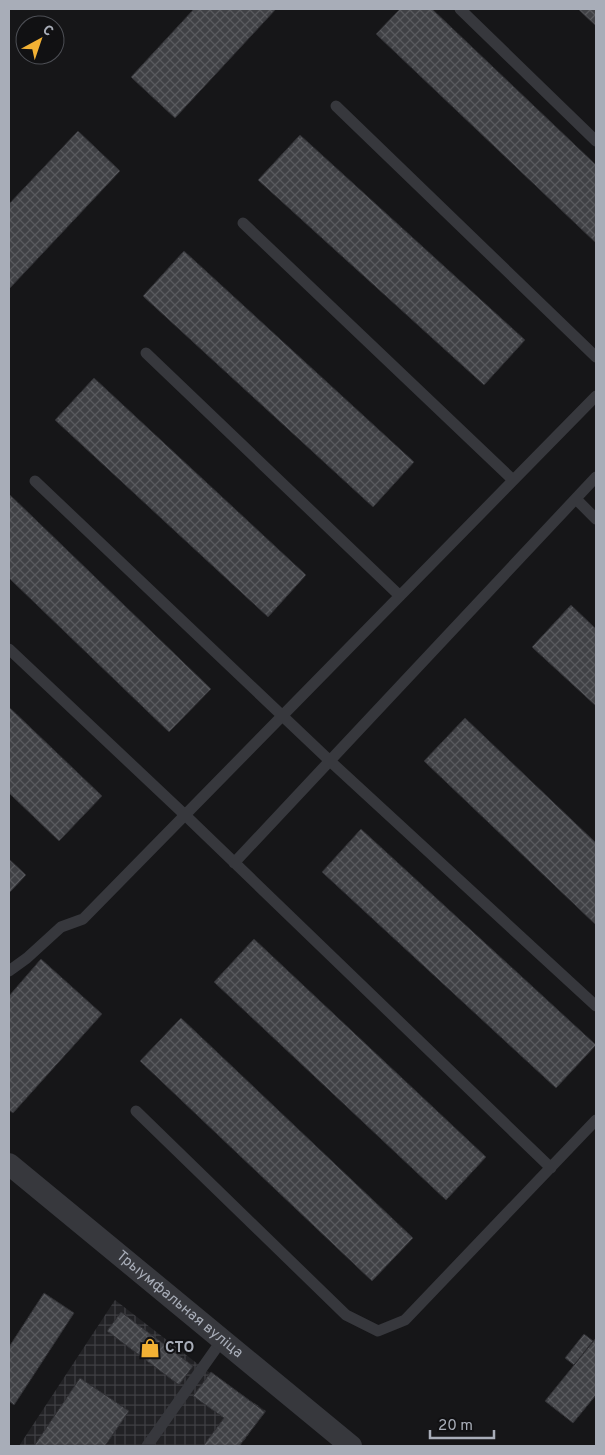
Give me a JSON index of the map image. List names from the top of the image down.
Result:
{
  "streets": {
    "street": ["Трыумфальная вуліца"]
  },
  "places": {
    "shop": ["СТО"]
  },
  "scale_bar": "20 m",
  "north": "top right"
}
